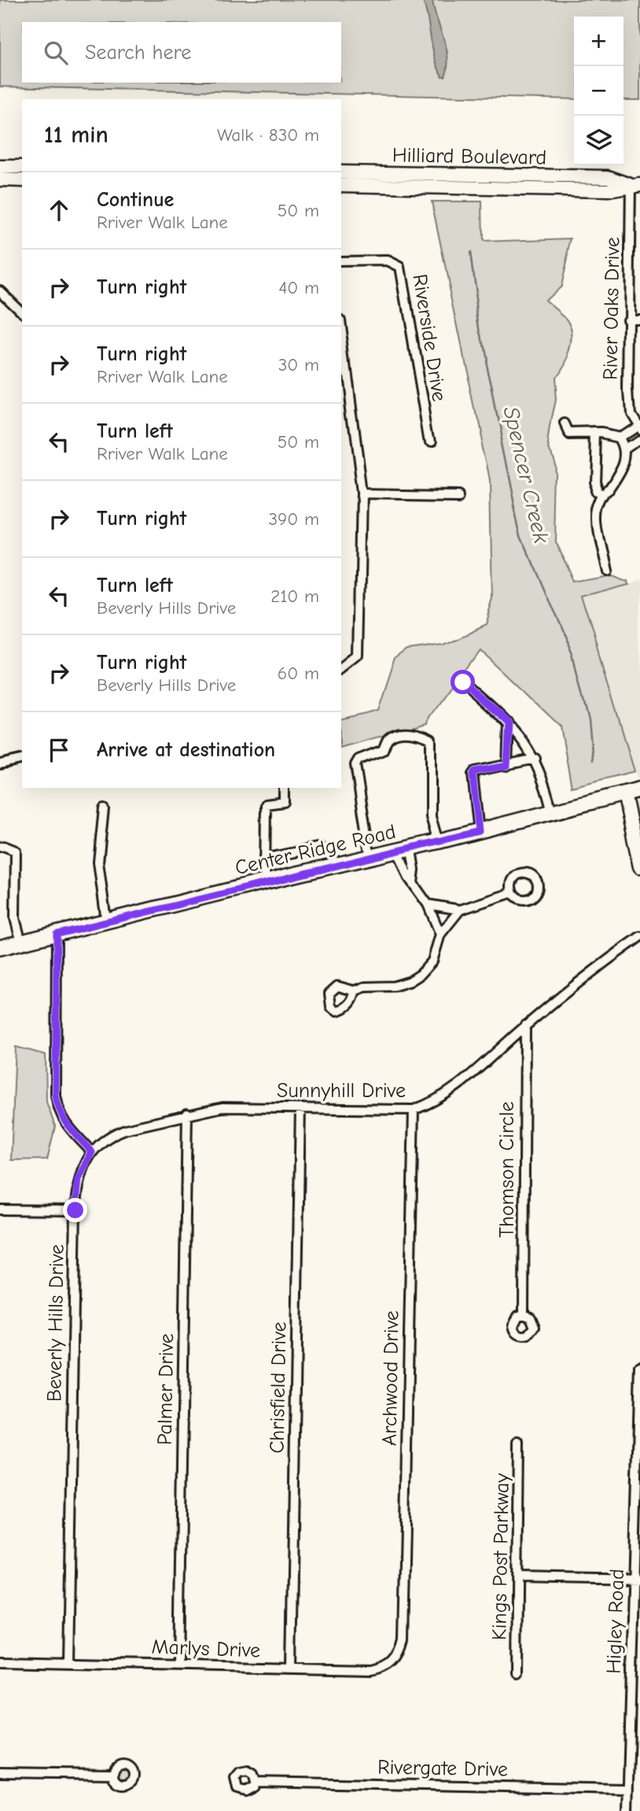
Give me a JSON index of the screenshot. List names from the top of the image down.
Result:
{
  "streets": {
    "main road": ["Hilliard Boulevard", "Center Ridge Road"],
    "street": [
      "River Oaks Drive",
      "Riverside Drive",
      "Sunnyhill Drive",
      "Thomson Circle",
      "Beverly Hills Drive",
      "Archwood Drive",
      "Chrisfield Drive",
      "Palmer Drive",
      "Kings Post Parkway",
      "Higley Road",
      "Marlys Drive",
      "Rivergate Drive"
    ]
  },
  "crossings": [
    ["Hilliard Boulevard", "River Oaks Drive"],
    ["Sunnyhill Drive", "Thomson Circle"],
    ["Sunnyhill Drive", "Beverly Hills Drive"],
    ["Sunnyhill Drive", "Archwood Drive"],
    ["Sunnyhill Drive", "Chrisfield Drive"],
    ["Sunnyhill Drive", "Palmer Drive"],
    ["Beverly Hills Drive", "Marlys Drive"],
    ["Archwood Drive", "Marlys Drive"],
    ["Chrisfield Drive", "Marlys Drive"],
    ["Palmer Drive", "Marlys Drive"],
    ["Higley Road", "Rivergate Drive"]
  ],
  "water": ["Spencer Creek"],
  "page": {
    "map_buttons": ["+", "−"],
    "search": "Search here",
    "heading": ["11 min", "Walk · 830 m"],
    "list": [
      ["Continue", "Rriver Walk Lane", "50 m"],
      ["Turn right", "40 m"],
      ["Turn right", "Rriver Walk Lane", "30 m"],
      ["Turn left", "Rriver Walk Lane", "50 m"],
      ["Turn right", "390 m"],
      ["Turn left", "Beverly Hills Drive", "210 m"],
      ["Turn right", "Beverly Hills Drive", "60 m"],
      "Arrive at destination"
    ]
  }
}
